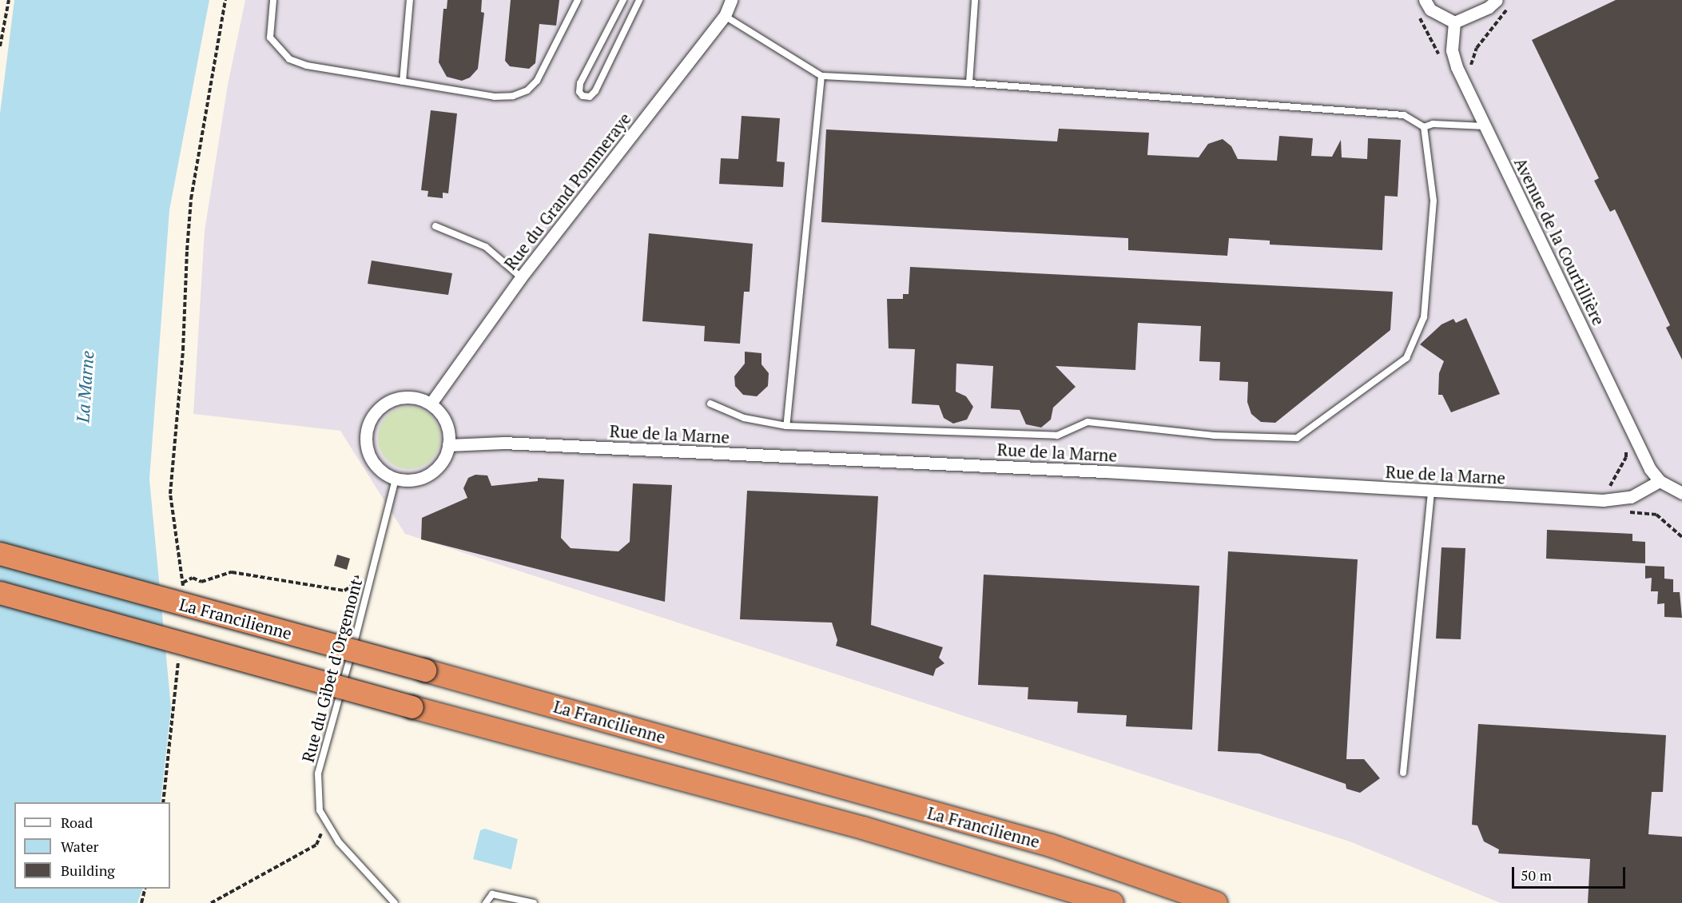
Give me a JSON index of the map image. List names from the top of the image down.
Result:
{
  "streets": {
    "highway": ["La Francilienne"],
    "street": ["Rue du Grand Pommeraye", "Avenue de la Courtillière", "Rue de la Marne"],
    "lane": ["Rue du Gibet d'Orgemont"]
  },
  "crossings": [
    ["Rue du Grand Pommeraye", "Rue de la Marne"],
    ["Rue du Grand Pommeraye", "Rue du Gibet d'Orgemont"],
    ["Avenue de la Courtillière", "Rue de la Marne"],
    ["Rue de la Marne", "Rue du Gibet d'Orgemont"]
  ],
  "water": ["La Marne"],
  "legend": ["Road", "Water", "Building"],
  "scale_bar": "50 m"
}
